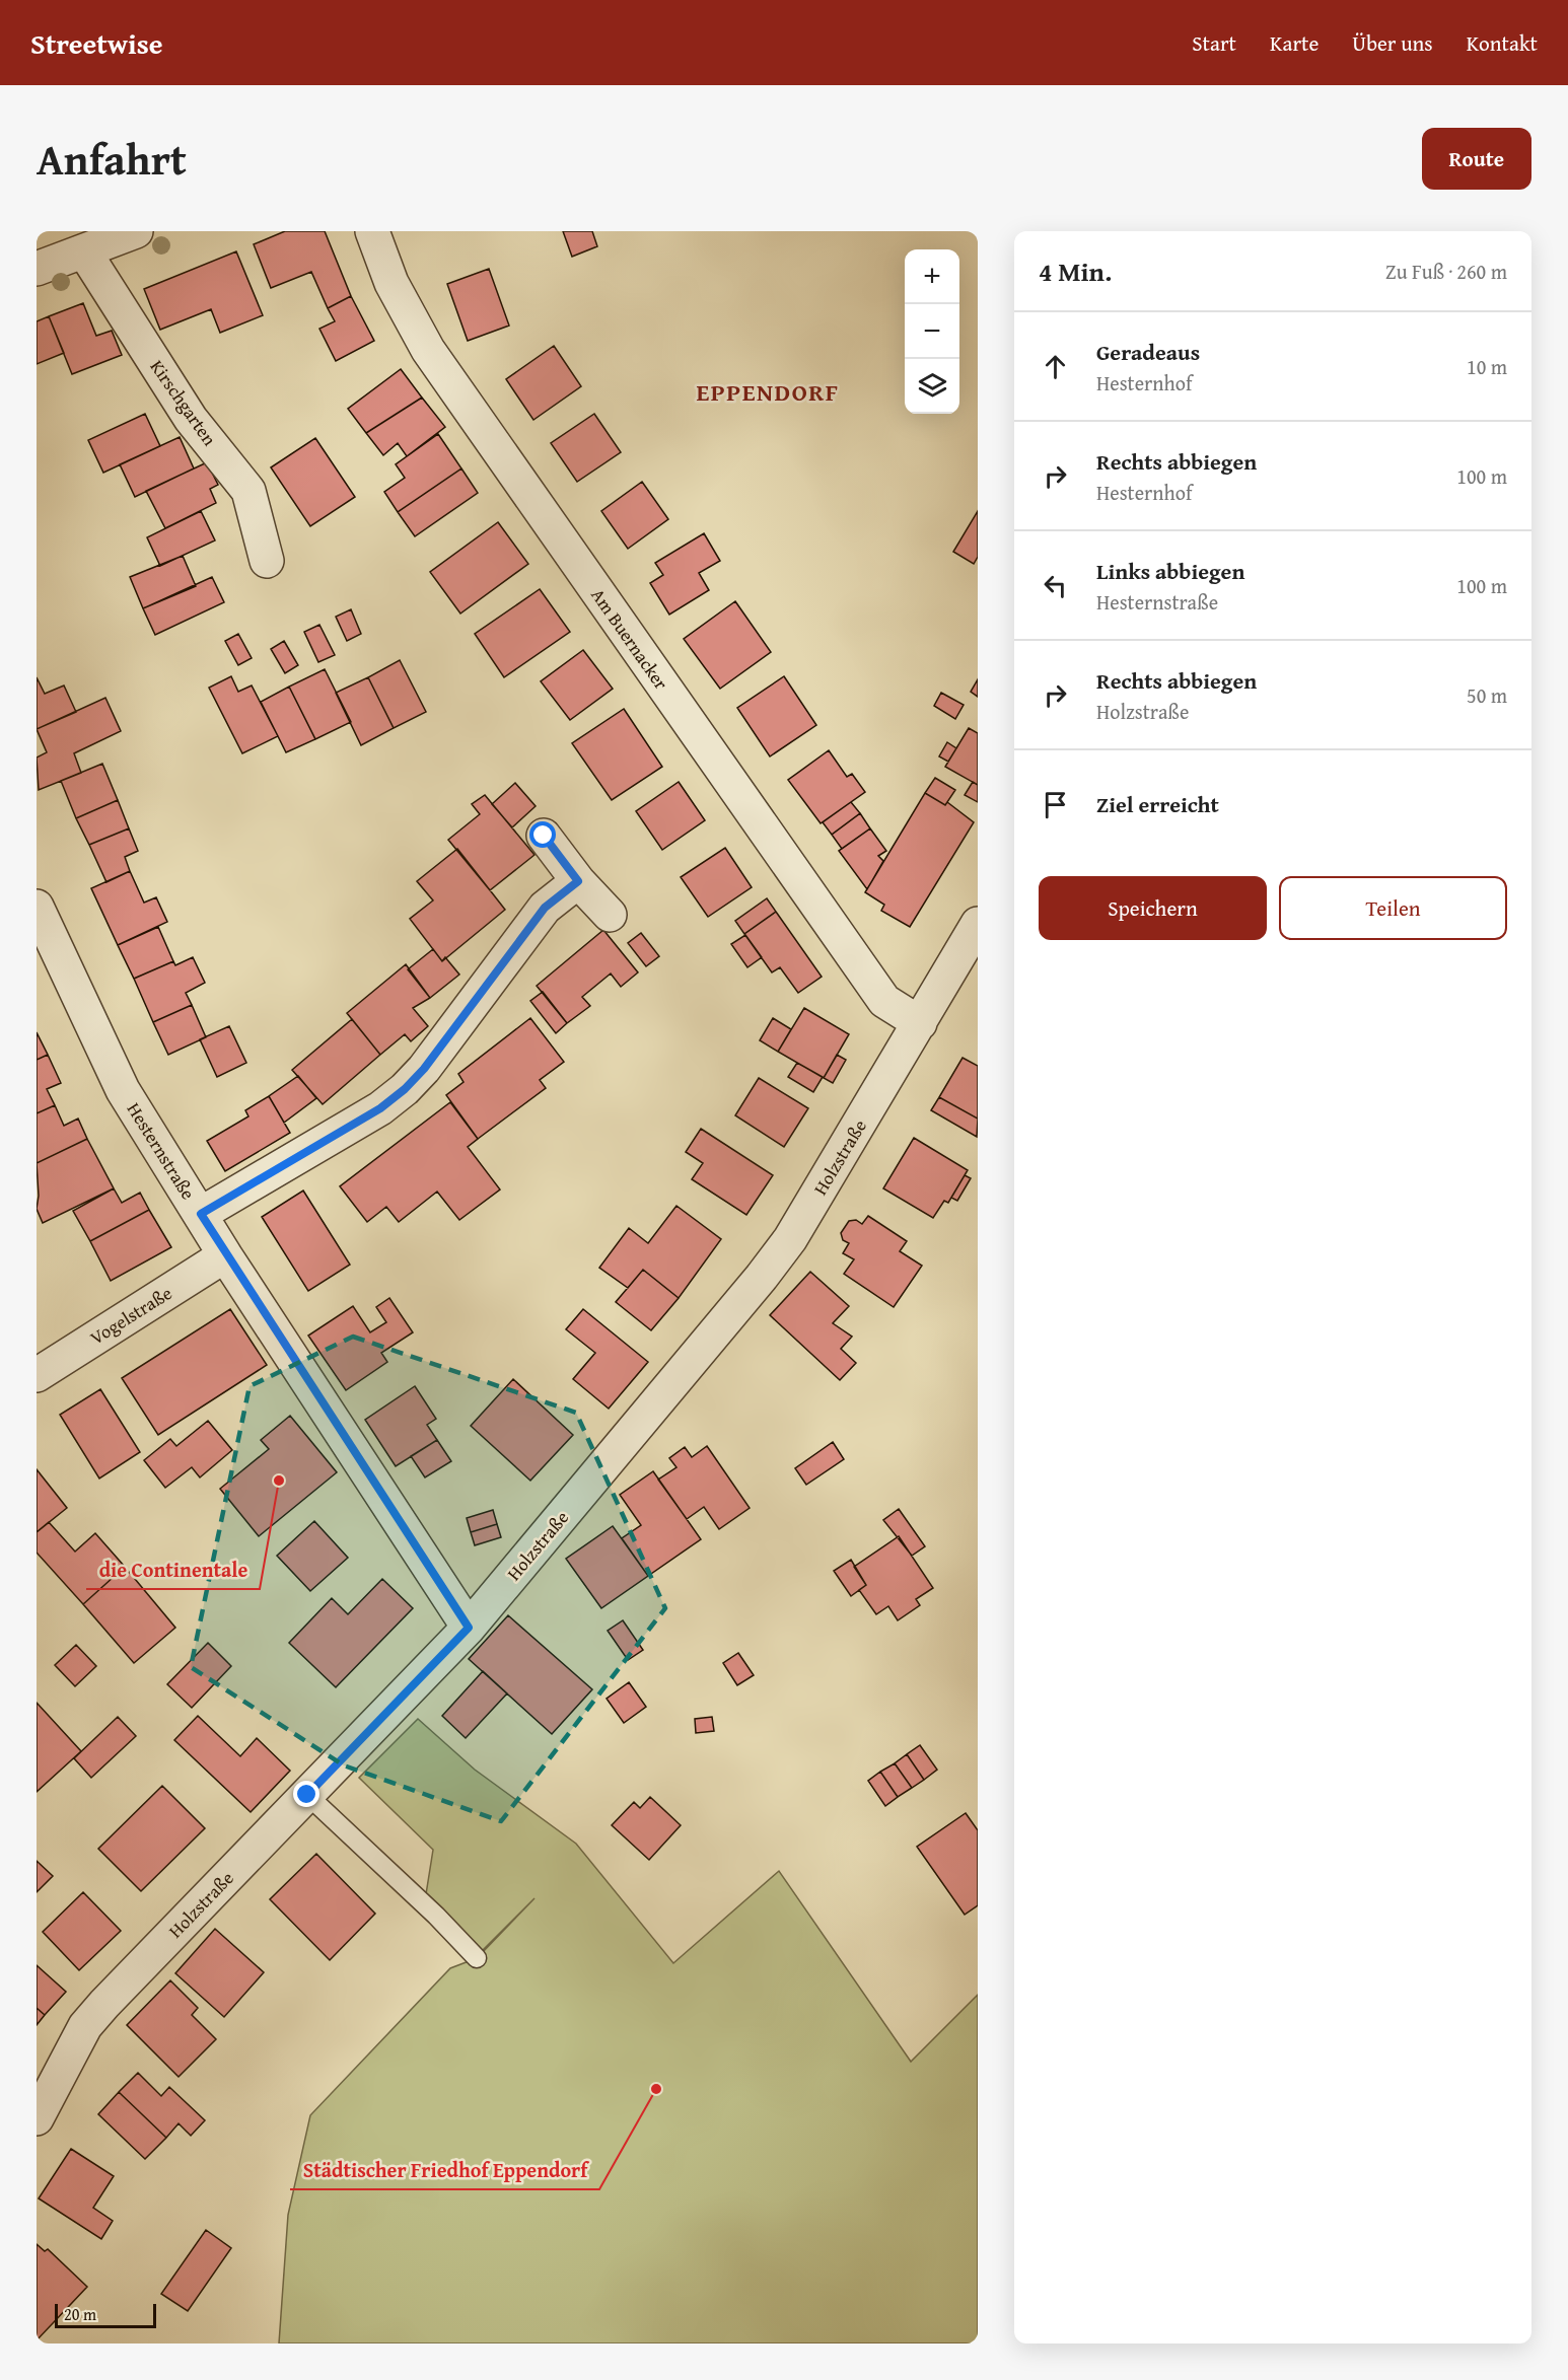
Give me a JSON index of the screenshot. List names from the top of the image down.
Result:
{
  "streets": {
    "street": [
      "Kirschgarten",
      "Am Buernacker",
      "Hesternstraße",
      "Holzstraße",
      "Vogelstraße"
    ]
  },
  "crossings": [
    ["Am Buernacker", "Holzstraße"],
    ["Hesternstraße", "Holzstraße"],
    ["Hesternstraße", "Vogelstraße"]
  ],
  "districts": ["EPPENDORF"],
  "places": ["die Continentale", "Städtischer Friedhof Eppendorf"],
  "scale_bar": "20 m",
  "page": {
    "header": "Streetwise",
    "nav": [
      "Start",
      "Karte",
      "Über uns",
      "Kontakt"
    ],
    "title": "Anfahrt",
    "buttons": [
      "Route",
      ["Speichern", "Teilen"]
    ],
    "heading": ["4 Min.", "Zu Fuß · 260 m"],
    "map_buttons": ["+", "−"],
    "list": [
      ["Geradeaus", "Hesternhof", "10 m"],
      ["Rechts abbiegen", "Hesternhof", "100 m"],
      ["Links abbiegen", "Hesternstraße", "100 m"],
      ["Rechts abbiegen", "Holzstraße", "50 m"],
      "Ziel erreicht"
    ],
    "scale": "20 m"
  }
}
